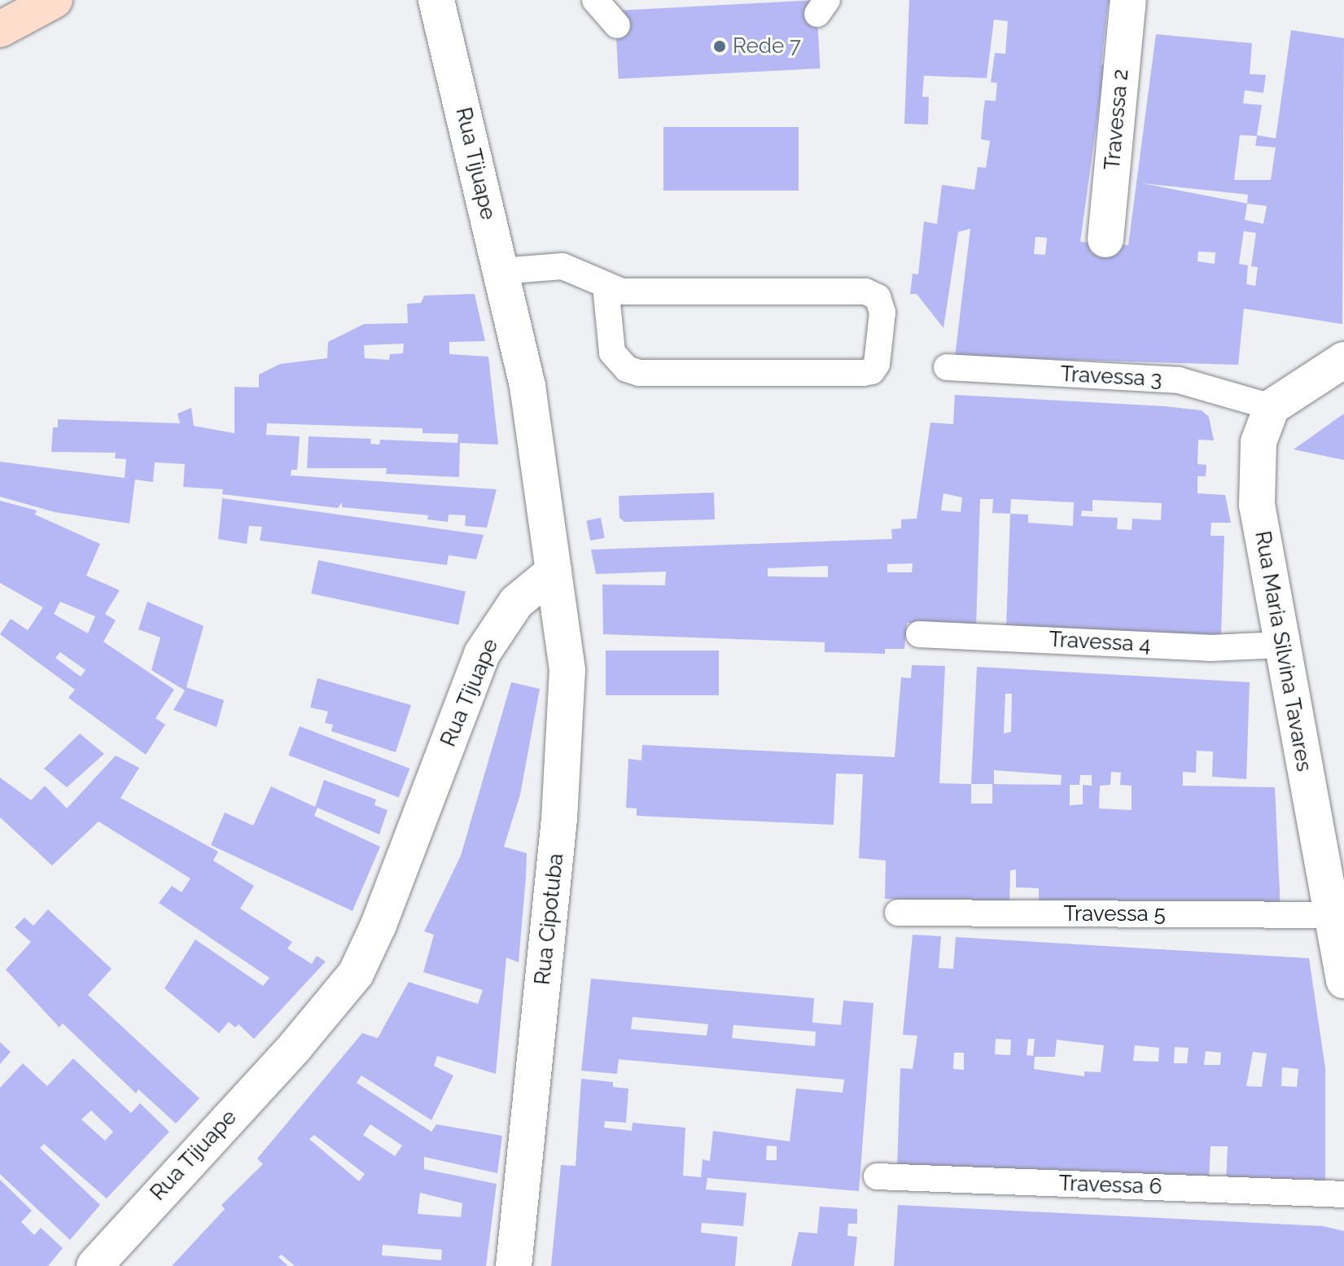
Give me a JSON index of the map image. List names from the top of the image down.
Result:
{
  "streets": {
    "street": [
      "Travessa 2",
      "Rua Tijuape",
      "Rua Maria Silvina Tavares",
      "Rua Cipotuba"
    ],
    "lane": [
      "Travessa 3",
      "Travessa 4",
      "Travessa 5",
      "Travessa 6"
    ]
  },
  "crossings": [
    ["Rua Tijuape", "Rua Cipotuba"],
    ["Travessa 3", "Rua Maria Silvina Tavares"],
    ["Travessa 4", "Rua Maria Silvina Tavares"],
    ["Rua Maria Silvina Tavares", "Travessa 5"]
  ],
  "places": ["Rede 7"]
}
